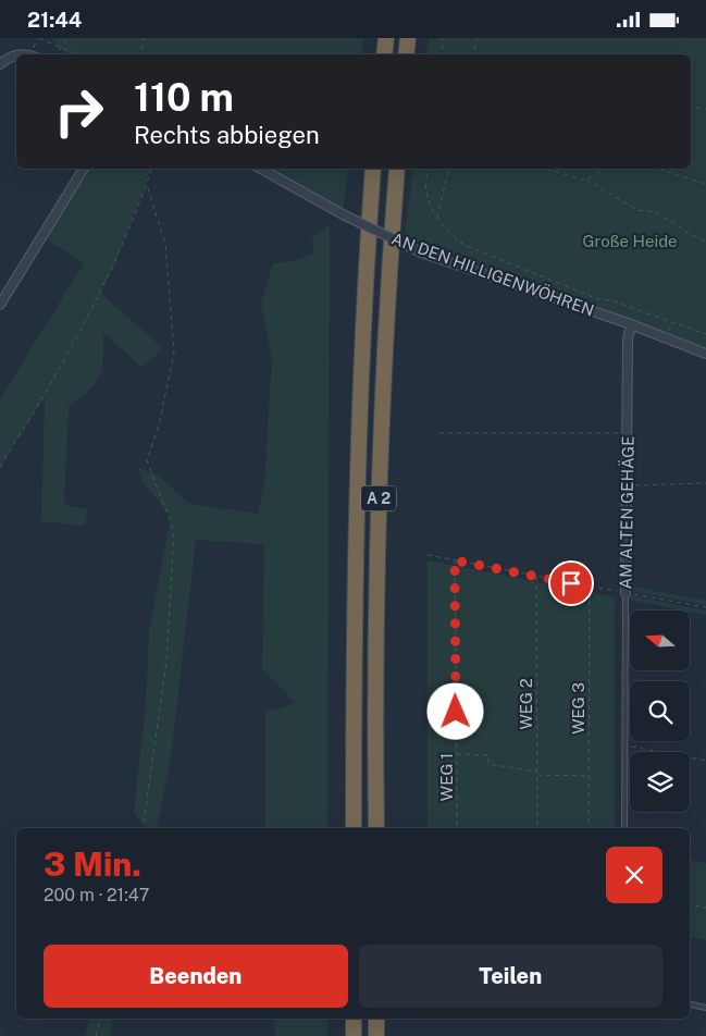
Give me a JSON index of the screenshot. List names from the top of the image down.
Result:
{
  "streets": {
    "highway": ["A 2"],
    "street": ["AN DEN HILLIGENWÖHREN", "AM ALTEN GEHÄGE"],
    "path": ["WEG 2", "WEG 3", "WEG 1"]
  },
  "crossings": [
    ["AN DEN HILLIGENWÖHREN", "AM ALTEN GEHÄGE"]
  ],
  "parks": ["Große Heide"],
  "north": "left",
  "page": {
    "status": "21:44",
    "turn": ["110 m", "Rechts abbiegen"],
    "heading": ["3 Min.", "200 m · 21:47"],
    "buttons": ["Beenden", "Teilen"]
  }
}
